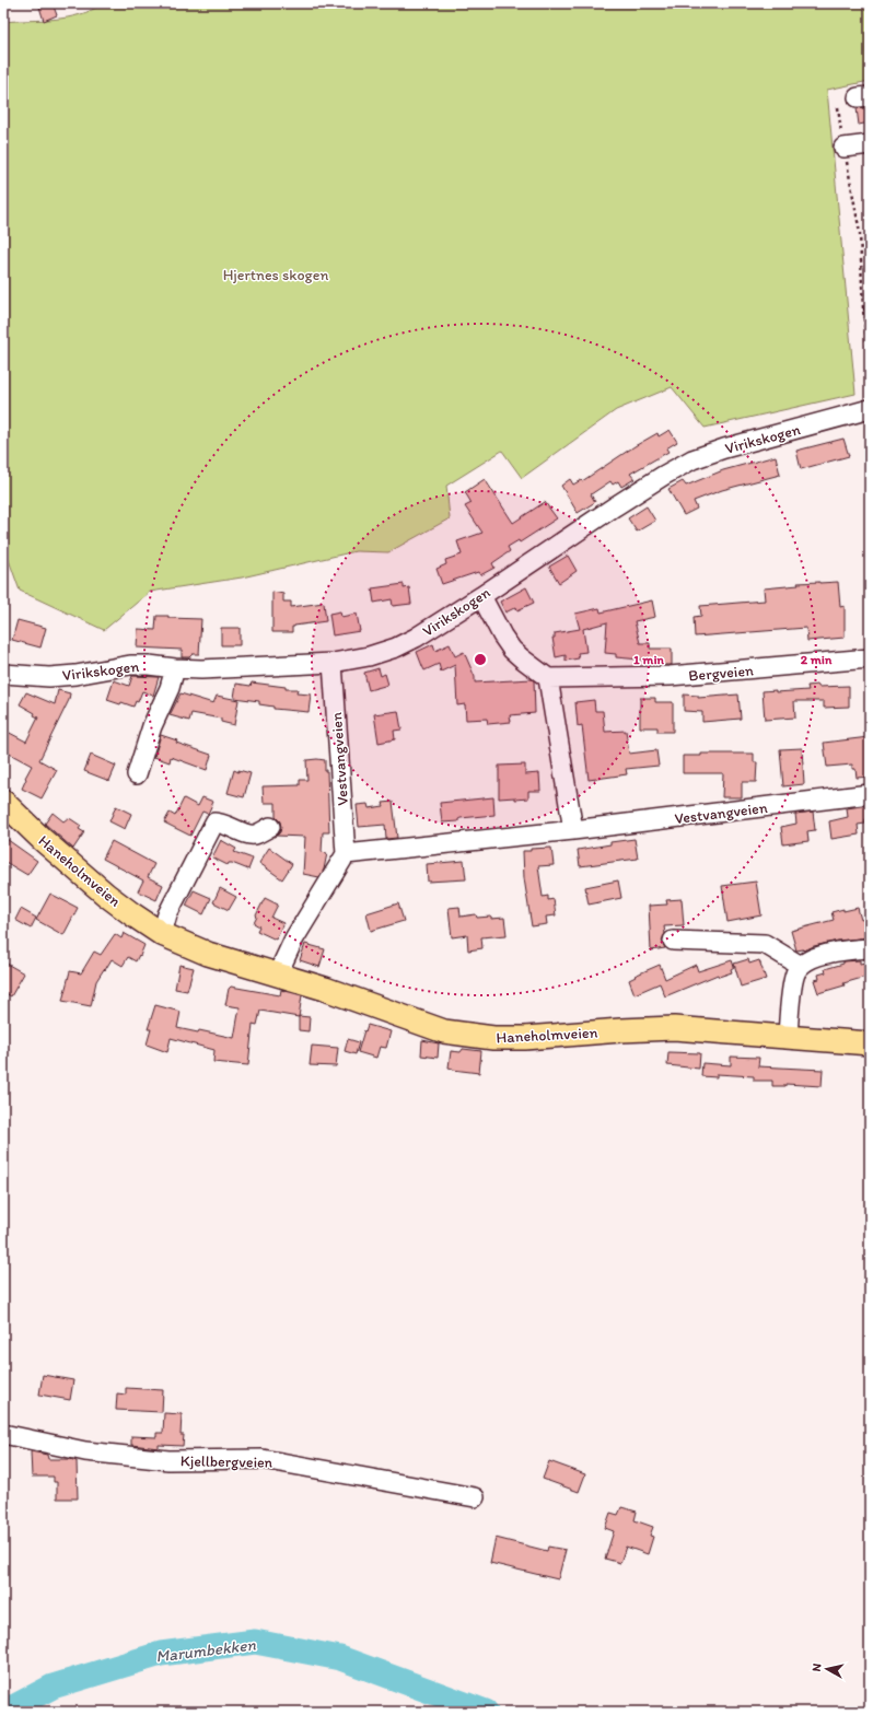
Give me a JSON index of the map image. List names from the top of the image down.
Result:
{
  "streets": {
    "main road": ["Haneholmveien"],
    "street": [
      "Virikskogen",
      "Bergveien",
      "Vestvangveien",
      "Kjellbergveien"
    ]
  },
  "crossings": [
    ["Virikskogen", "Vestvangveien"]
  ],
  "water": ["Marumbekken"],
  "parks": ["Hjertnes skogen"],
  "north": "left",
  "rings": ["1 min", "2 min"]
}
